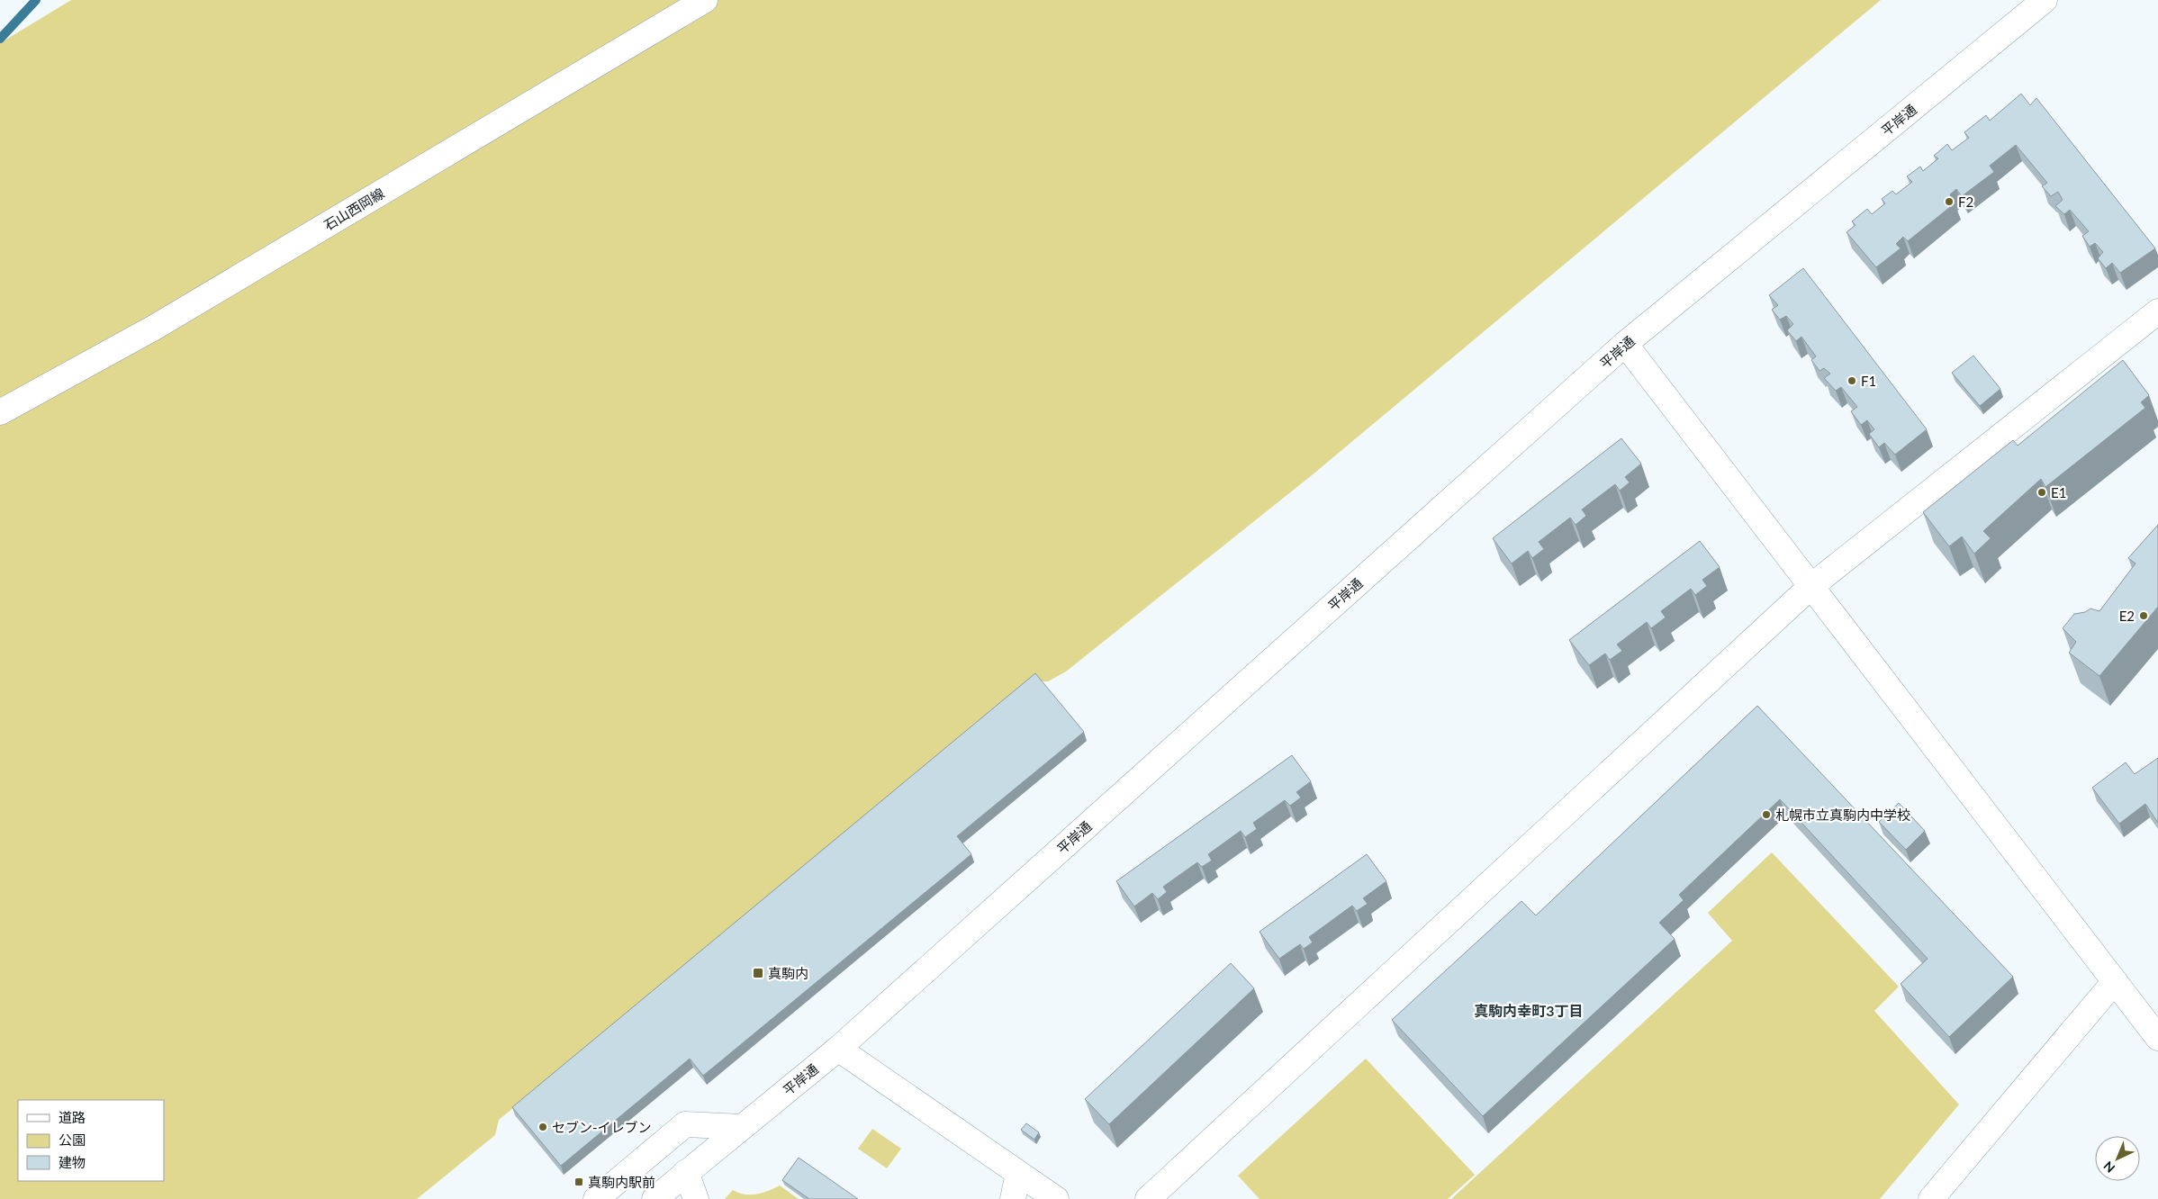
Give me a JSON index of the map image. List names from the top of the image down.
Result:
{
  "streets": {
    "street": ["平岸通", "石山西岡線"]
  },
  "districts": ["真駒内幸町3丁目"],
  "places": {
    "other": [
      "F2",
      "F1",
      "E1",
      "E2",
      "札幌市立真駒内中学校",
      "セブン-イレブン"
    ],
    "transit": ["真駒内", "真駒内駅前"]
  },
  "legend": ["道路", "公園", "建物"],
  "north": "bottom left"
}
